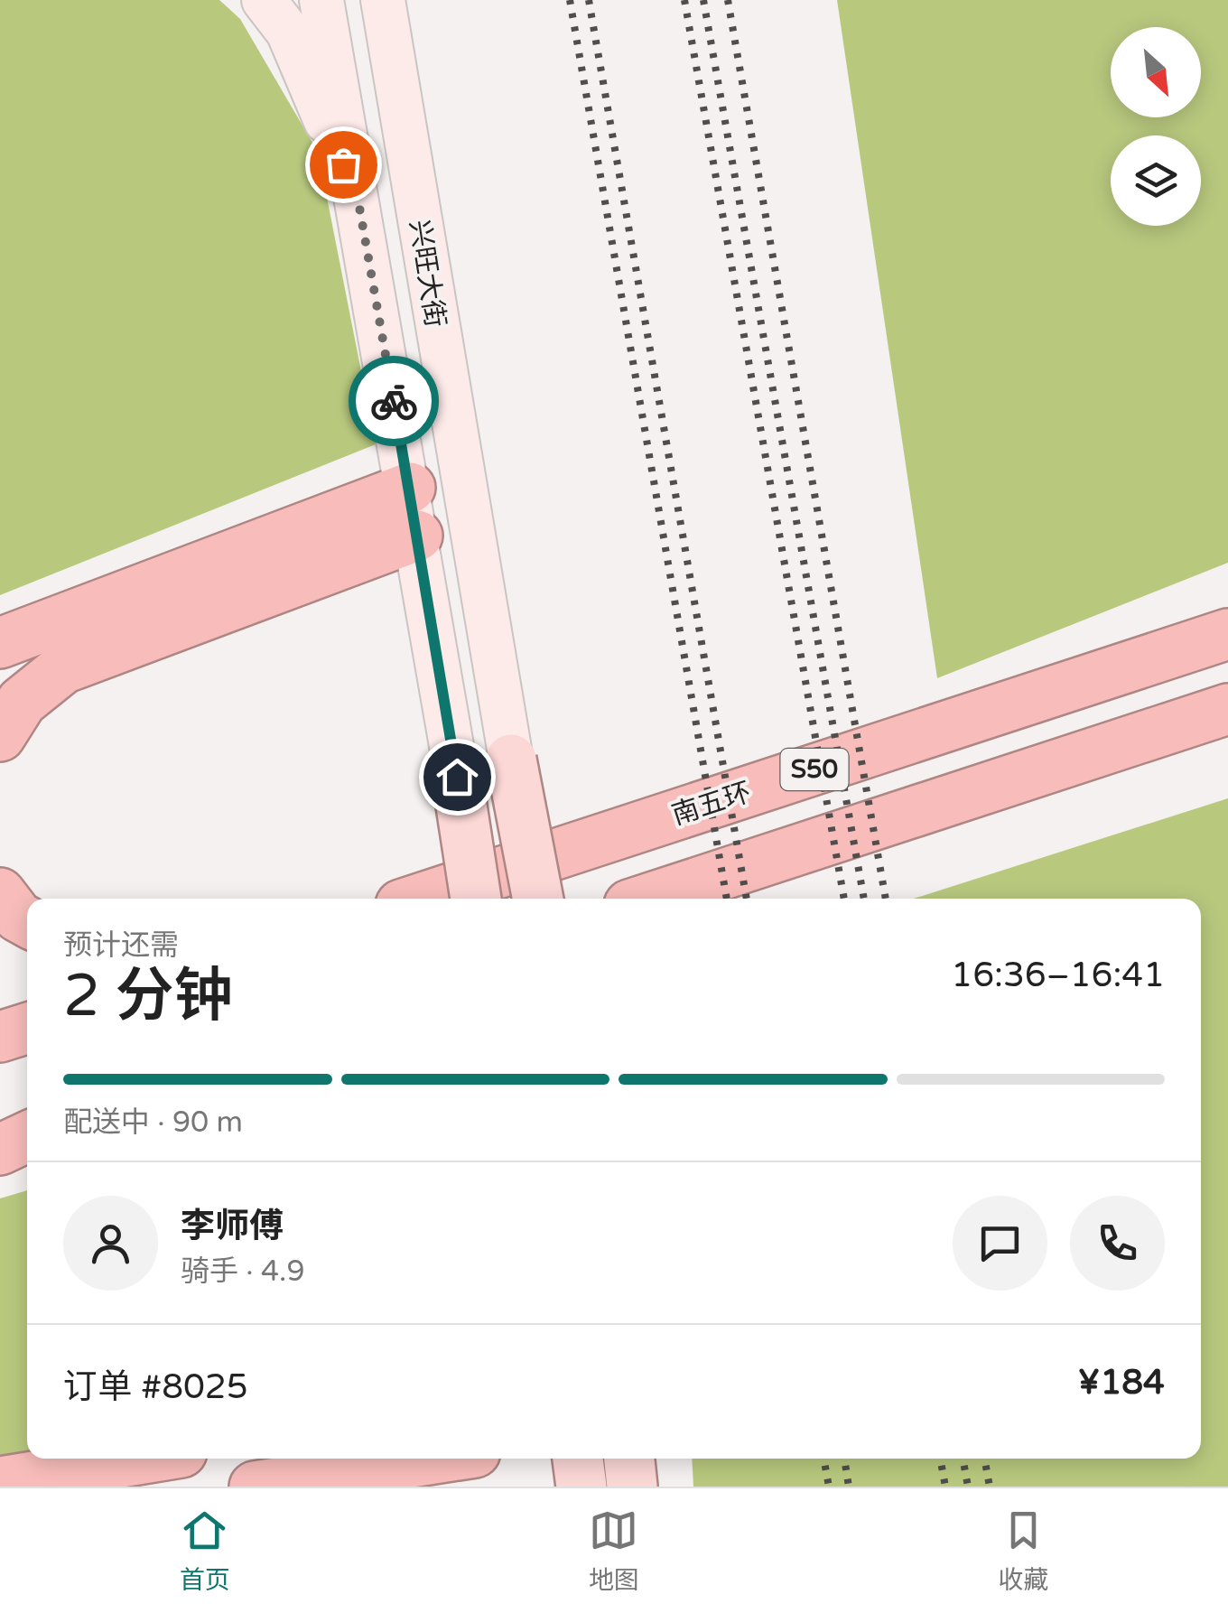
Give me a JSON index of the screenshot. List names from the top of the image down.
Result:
{
  "streets": {
    "highway": ["S50", "南五环"],
    "main road": ["兴旺大街"]
  },
  "north": "bottom right",
  "page": {
    "heading": ["2 分钟", "预计还需", "16:36–16:41"],
    "panel": [
      "李师傅",
      "骑手 · 4.9",
      "订单 #8025",
      "¥184"
    ],
    "bar": "配送中 · 90 m",
    "tabs": ["首页", "地图", "收藏"]
  }
}
